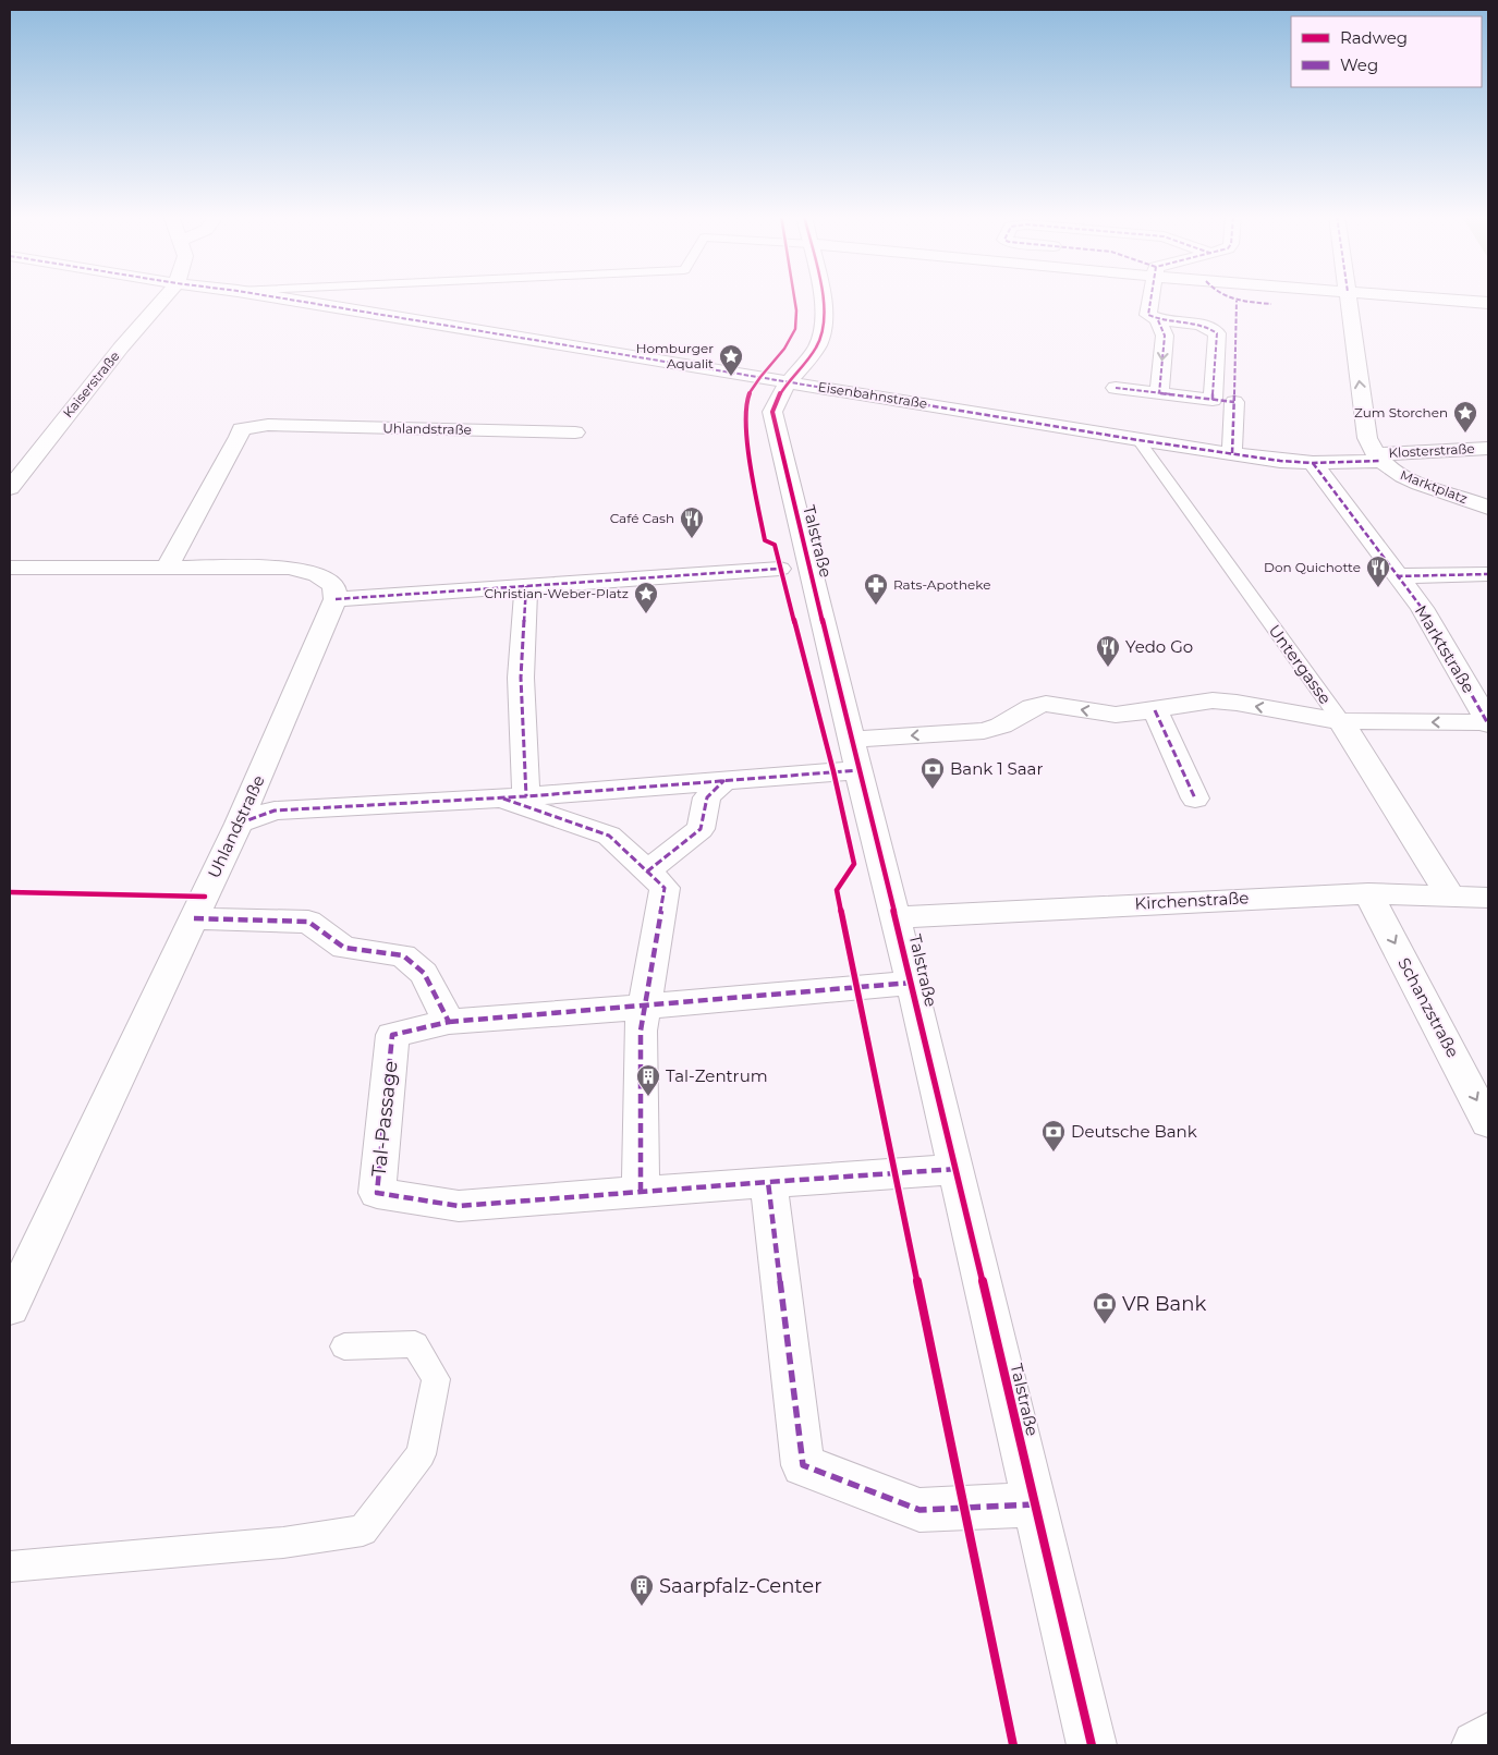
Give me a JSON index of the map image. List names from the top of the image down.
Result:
{
  "streets": {
    "street": [
      "Kaiserstraße",
      "Eisenbahnstraße",
      "Uhlandstraße",
      "Klosterstraße",
      "Marktplatz",
      "Talstraße",
      "Marktstraße",
      "Untergasse",
      "Kirchenstraße",
      "Schanzstraße",
      "Tal-Passage"
    ]
  },
  "crossings": [
    ["Eisenbahnstraße", "Klosterstraße"],
    ["Eisenbahnstraße", "Marktplatz"],
    ["Eisenbahnstraße", "Talstraße"],
    ["Eisenbahnstraße", "Marktstraße"],
    ["Eisenbahnstraße", "Untergasse"],
    ["Klosterstraße", "Marktplatz"],
    ["Talstraße", "Kirchenstraße"],
    ["Talstraße", "Tal-Passage"],
    ["Untergasse", "Kirchenstraße"],
    ["Kirchenstraße", "Schanzstraße"]
  ],
  "one_way": ["Schanzstraße"],
  "places": {
    "place": ["Homburger Aqualit", "Zum Storchen", "Christian-Weber-Platz"],
    "restaurant": ["Café Cash", "Don Quichotte", "Yedo Go"],
    "pharmacy": ["Rats-Apotheke"],
    "bank": ["Bank 1 Saar", "Deutsche Bank", "VR Bank"],
    "building": ["Tal-Zentrum", "Saarpfalz-Center"]
  },
  "legend": ["Radweg", "Weg"]
}
